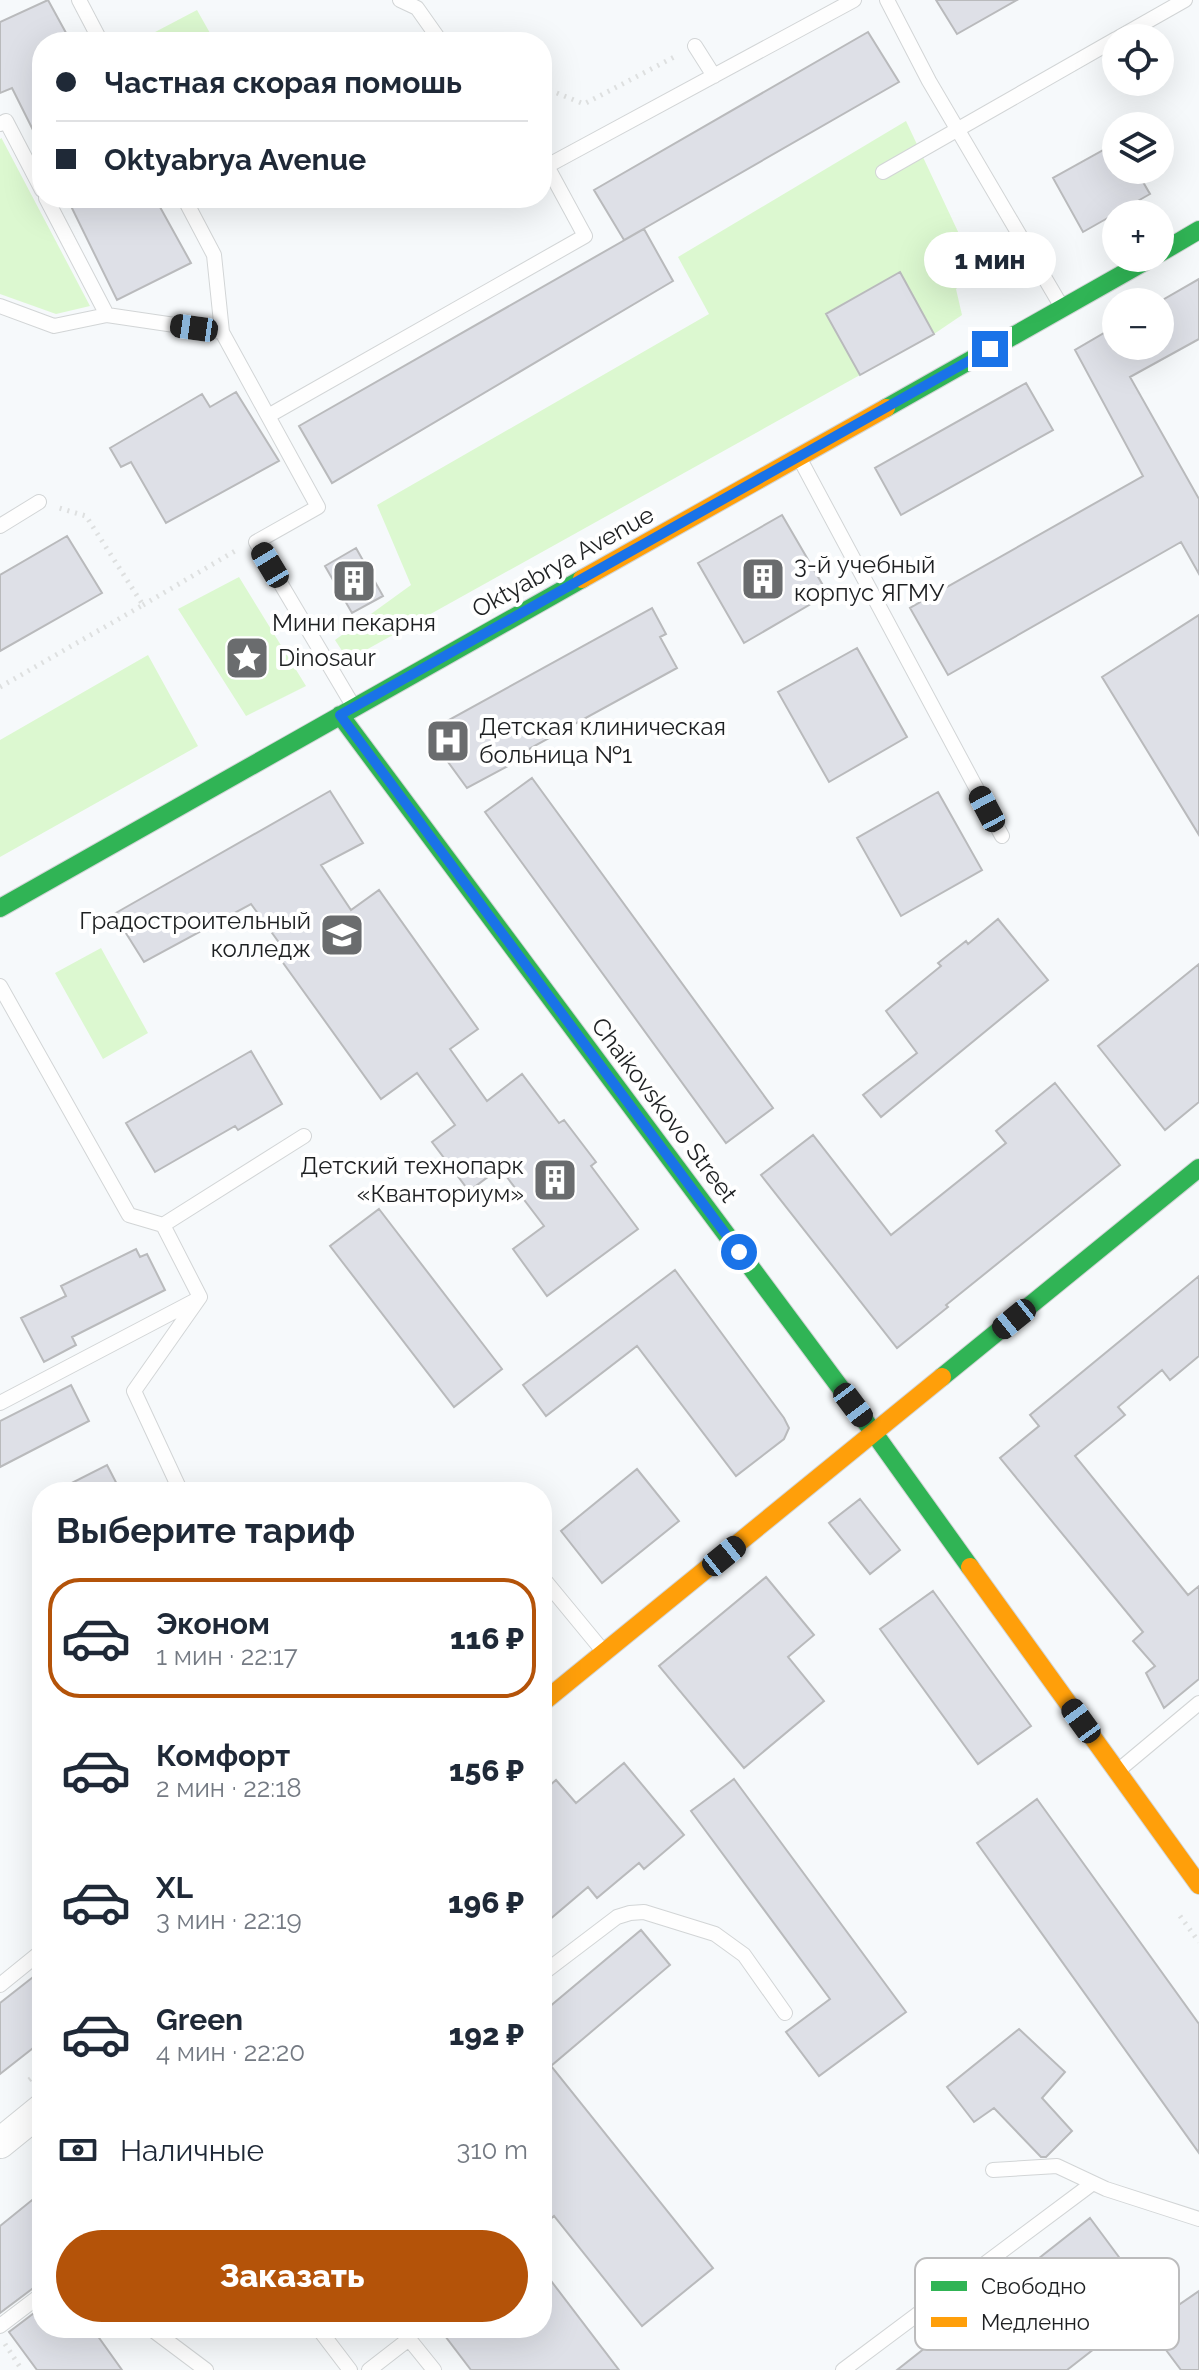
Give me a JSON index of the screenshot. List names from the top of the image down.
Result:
{
  "streets": {
    "street": ["Oktyabrya Avenue", "Chaikovskovo Street"]
  },
  "crossings": [
    ["Oktyabrya Avenue", "Chaikovskovo Street"]
  ],
  "places": {
    "building": ["3-й учебный корпус ЯГМУ", "Мини пекарня", "Детский технопарк «Кванториум»"],
    "place": ["Dinosaur"],
    "hospital": ["Детская клиническая больница №1"],
    "school or university": ["Градостроительный колледж"]
  },
  "legend": ["Свободно", "Медленно"],
  "page": {
    "map_buttons": ["+", "−"],
    "banner": ["Частная скорая помошь", "Oktyabrya Avenue"],
    "bubble": "1 мин",
    "heading": "Выберите тариф",
    "list": [
      {
        "name": "Эконом",
        "note": "1 мин · 22:17",
        "value": "116 ₽"
      },
      {
        "name": "Комфорт",
        "note": "2 мин · 22:18",
        "value": "156 ₽"
      },
      {
        "name": "XL",
        "note": "3 мин · 22:19",
        "value": "196 ₽"
      },
      {
        "name": "Green",
        "note": "4 мин · 22:20",
        "value": "192 ₽"
      }
    ],
    "pay": ["Наличные", "310 m"],
    "buttons": "Заказать"
  }
}
